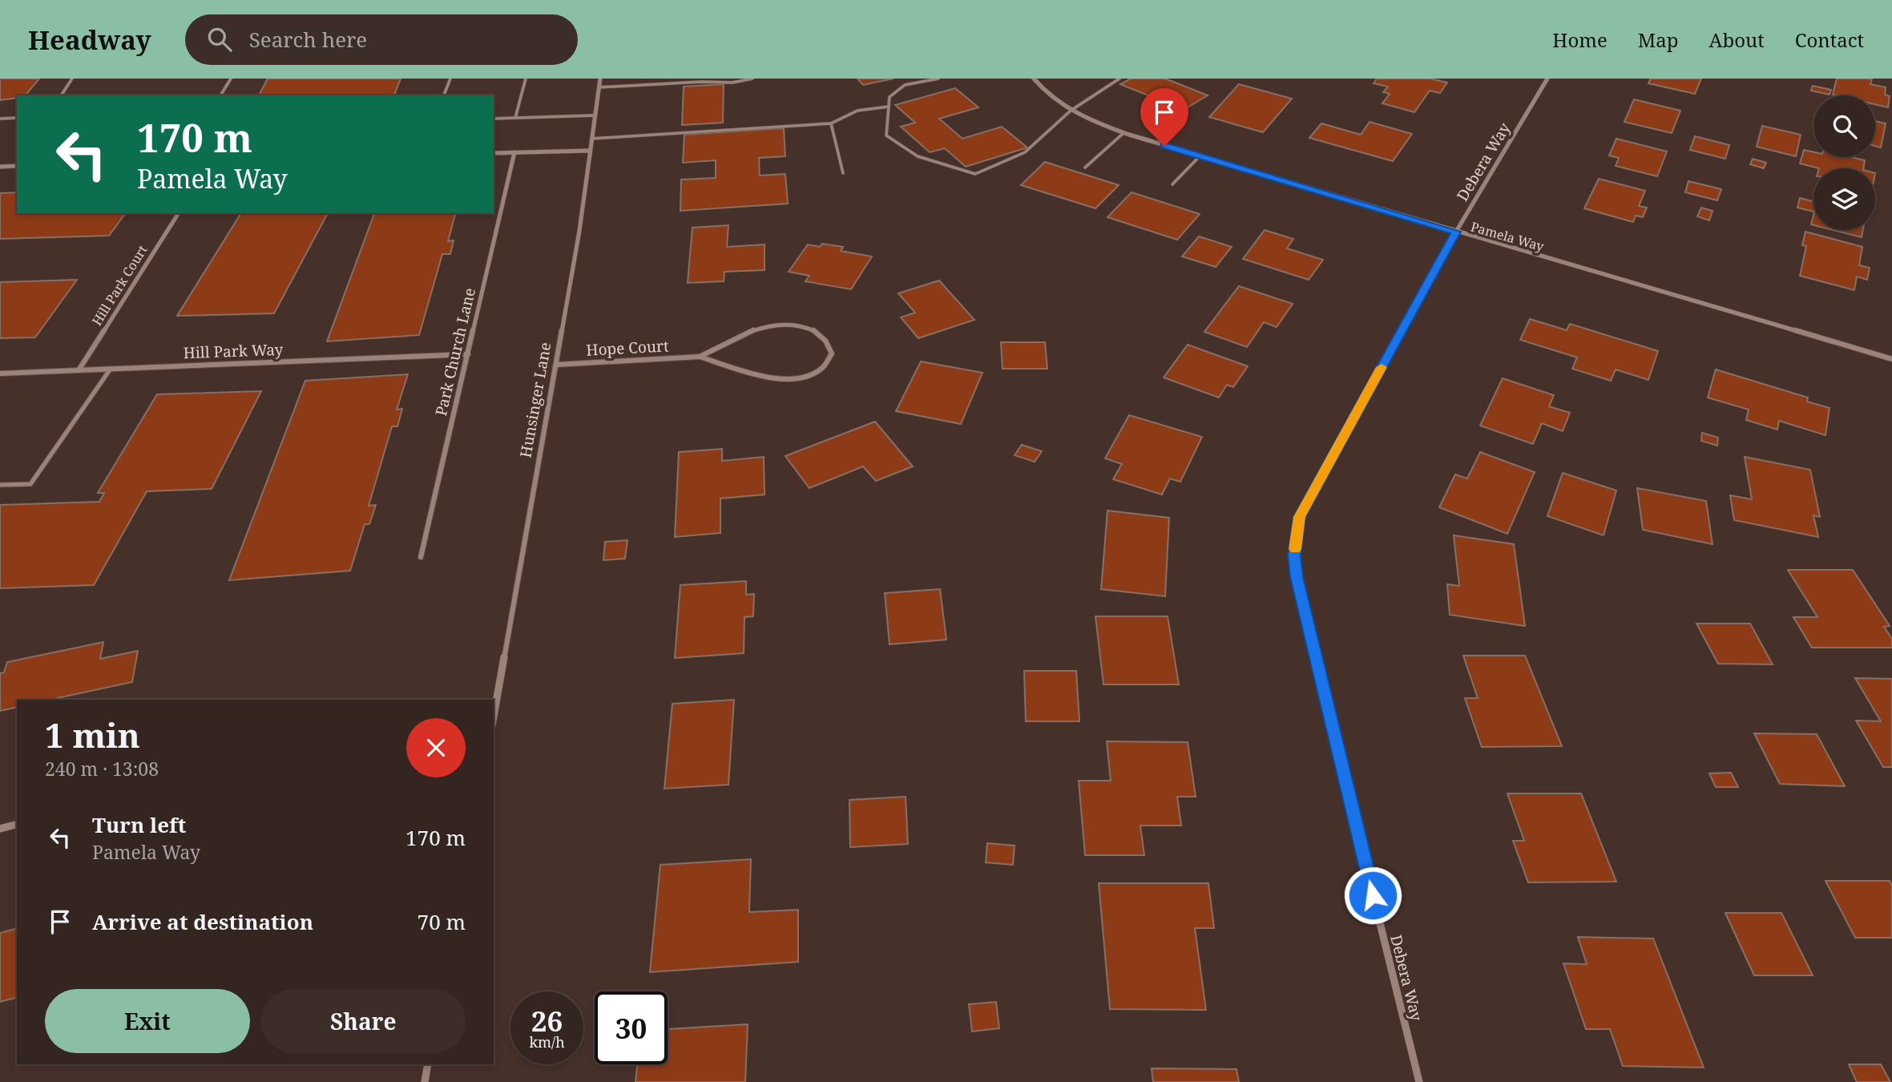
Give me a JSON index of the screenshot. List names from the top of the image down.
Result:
{
  "streets": {
    "street": [
      "Debera Way",
      "Pamela Way",
      "Hill Park Court",
      "Hope Court",
      "Hill Park Way",
      "Park Church Lane",
      "Hunsinger Lane"
    ]
  },
  "crossings": [
    ["Debera Way", "Pamela Way"],
    ["Hill Park Court", "Hill Park Way"],
    ["Hope Court", "Hunsinger Lane"],
    ["Hill Park Way", "Park Church Lane"]
  ],
  "page": {
    "header": "Headway",
    "search": "Search here",
    "nav": [
      "Home",
      "Map",
      "About",
      "Contact"
    ],
    "turn": ["170 m", "Pamela Way"],
    "heading": ["1 min", "240 m · 13:08"],
    "list": [
      {
        "name": "Turn left",
        "note": "Pamela Way",
        "value": "170 m"
      },
      {
        "name": "Arrive at destination",
        "value": "70 m"
      }
    ],
    "buttons": ["Exit", "Share"],
    "speed": "26 km/h",
    "limit": "30"
  }
}
